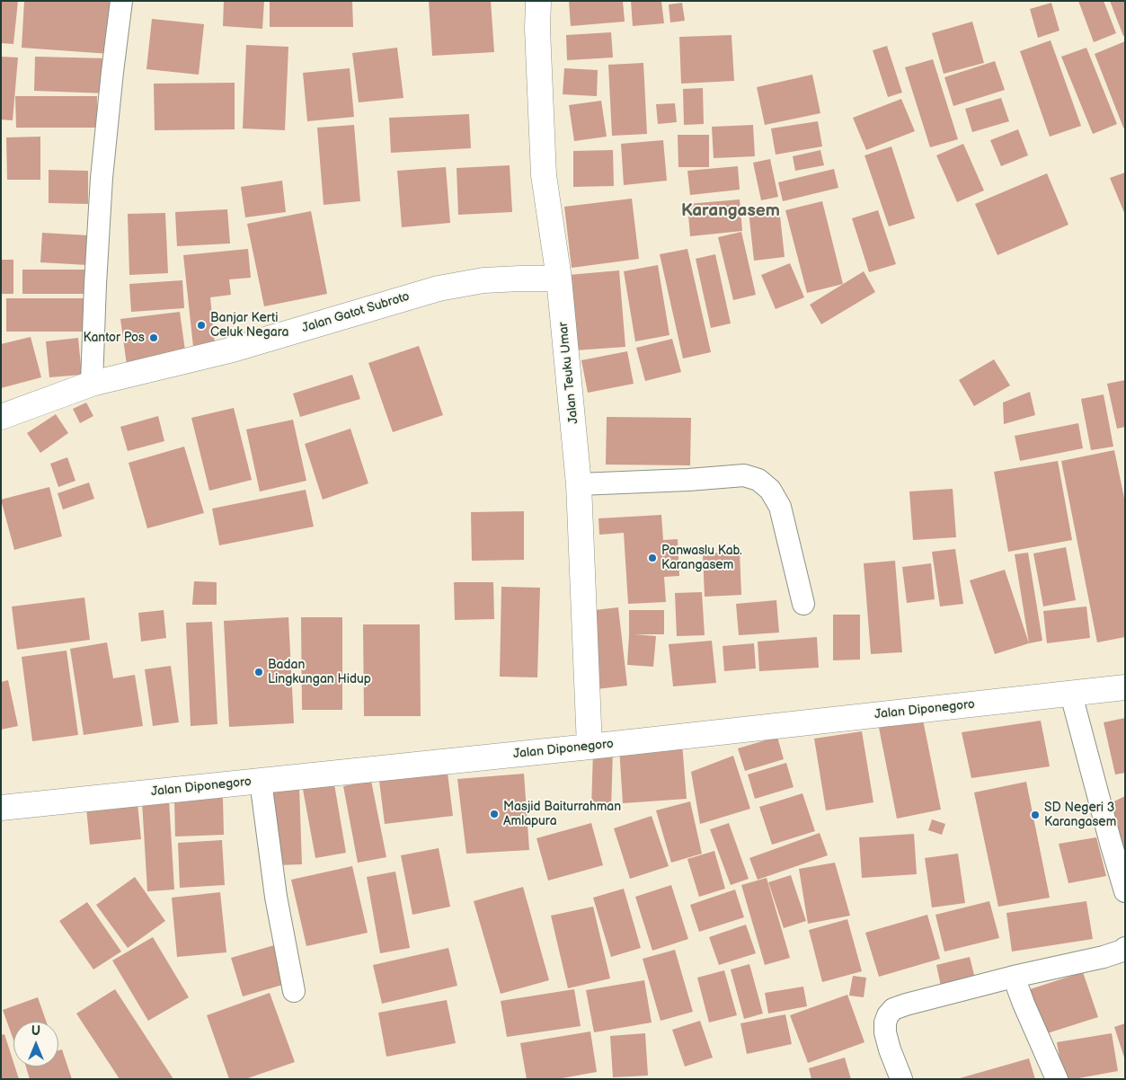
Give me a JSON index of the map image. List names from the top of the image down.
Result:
{
  "streets": {
    "street": ["Jalan Gatot Subroto", "Jalan Teuku Umar", "Jalan Diponegoro"]
  },
  "crossings": [
    ["Jalan Gatot Subroto", "Jalan Teuku Umar"],
    ["Jalan Teuku Umar", "Jalan Diponegoro"]
  ],
  "districts": ["Karangasem"],
  "places": [
    "Banjar Kerti Celuk Negara",
    "Kantor Pos",
    "Panwaslu Kab. Karangasem",
    "Badan Lingkungan Hidup",
    "Masjid Baiturrahman Amlapura",
    "SD Negeri 3 Karangasem"
  ],
  "north": "top"
}
